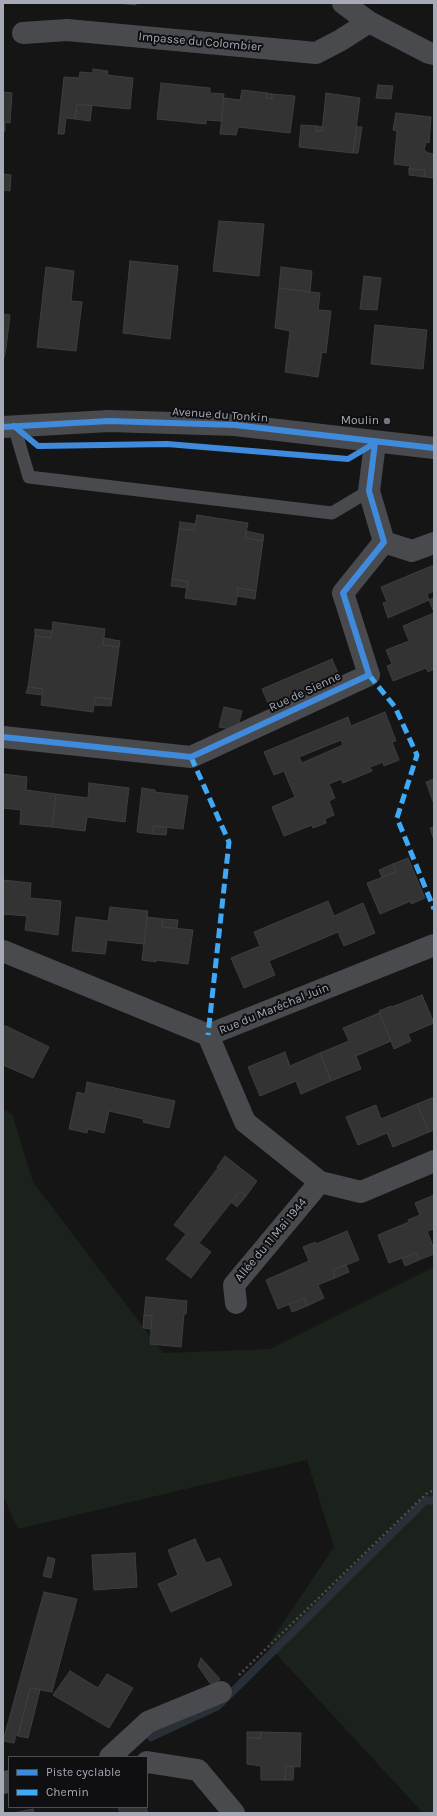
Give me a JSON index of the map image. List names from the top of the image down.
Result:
{
  "streets": {
    "street": [
      "Impasse du Colombier",
      "Avenue du Tonkin",
      "Rue de Sienne",
      "Rue du Maréchal Juin",
      "Allée du 11 Mai 1944"
    ]
  },
  "places": ["Moulin"],
  "legend": ["Piste cyclable", "Chemin"]
}
